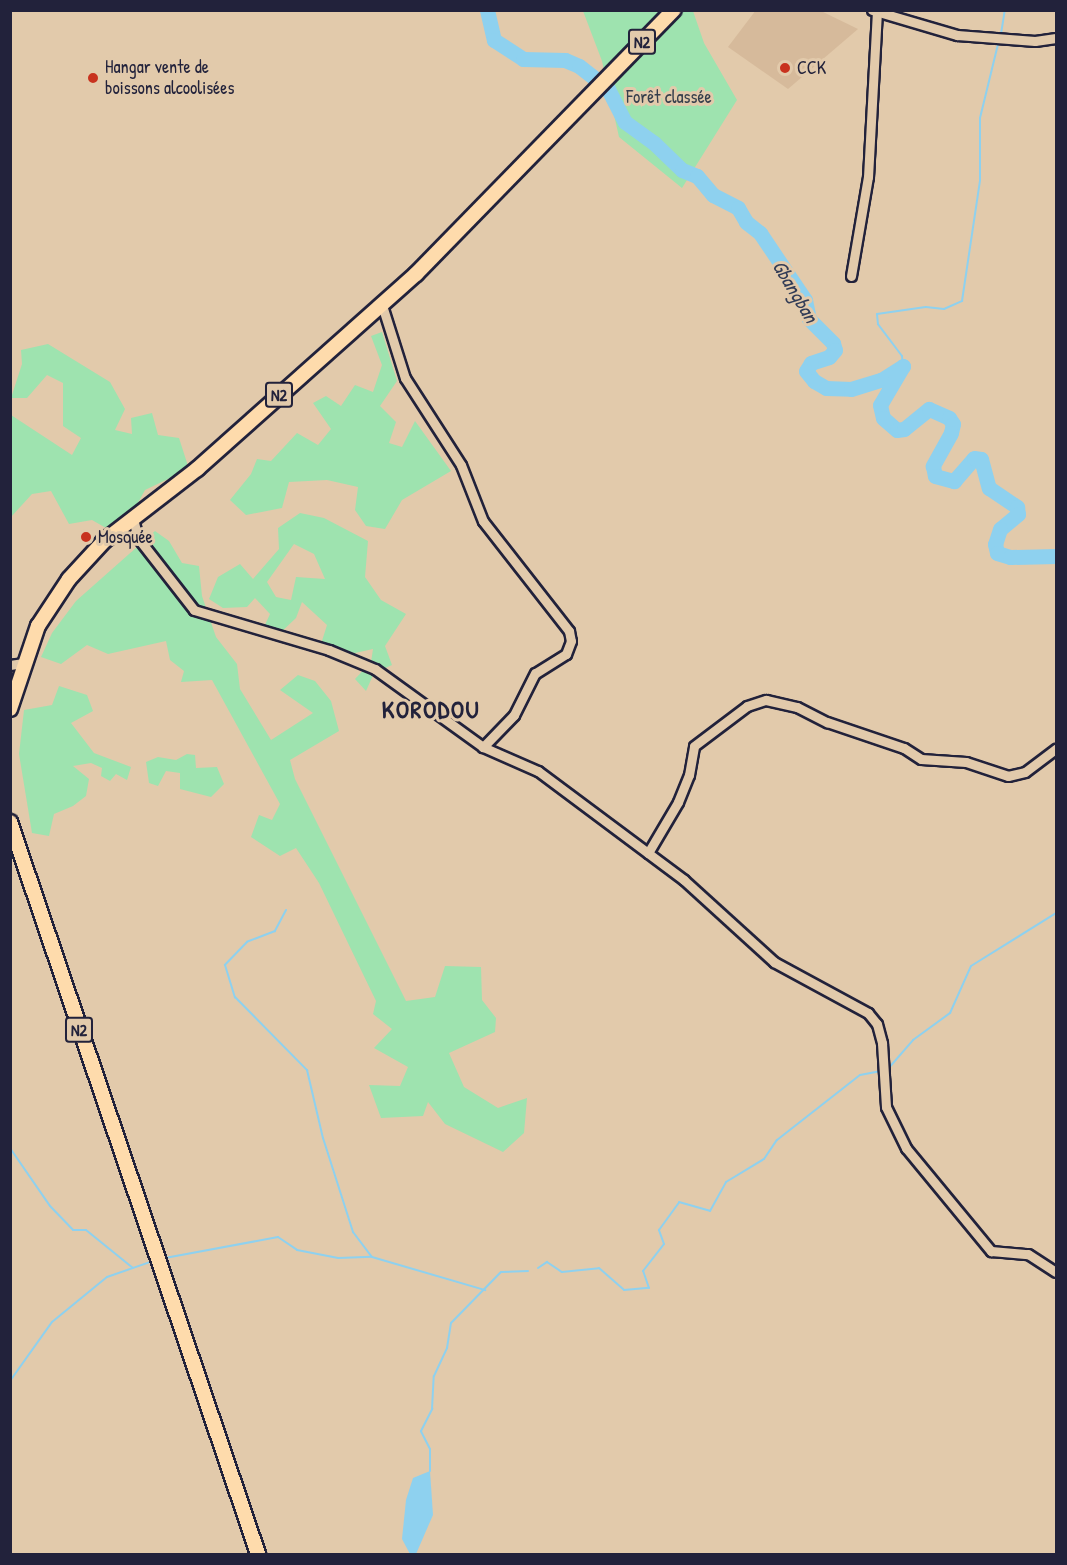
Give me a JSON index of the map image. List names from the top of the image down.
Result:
{
  "streets": {
    "highway": ["N2"]
  },
  "districts": ["KORODOU"],
  "water": ["Gbangban"],
  "parks": ["Forêt classée"],
  "places": ["CCK", "Hangar vente de boissons alcoolisées", "Mosquée"]
}
